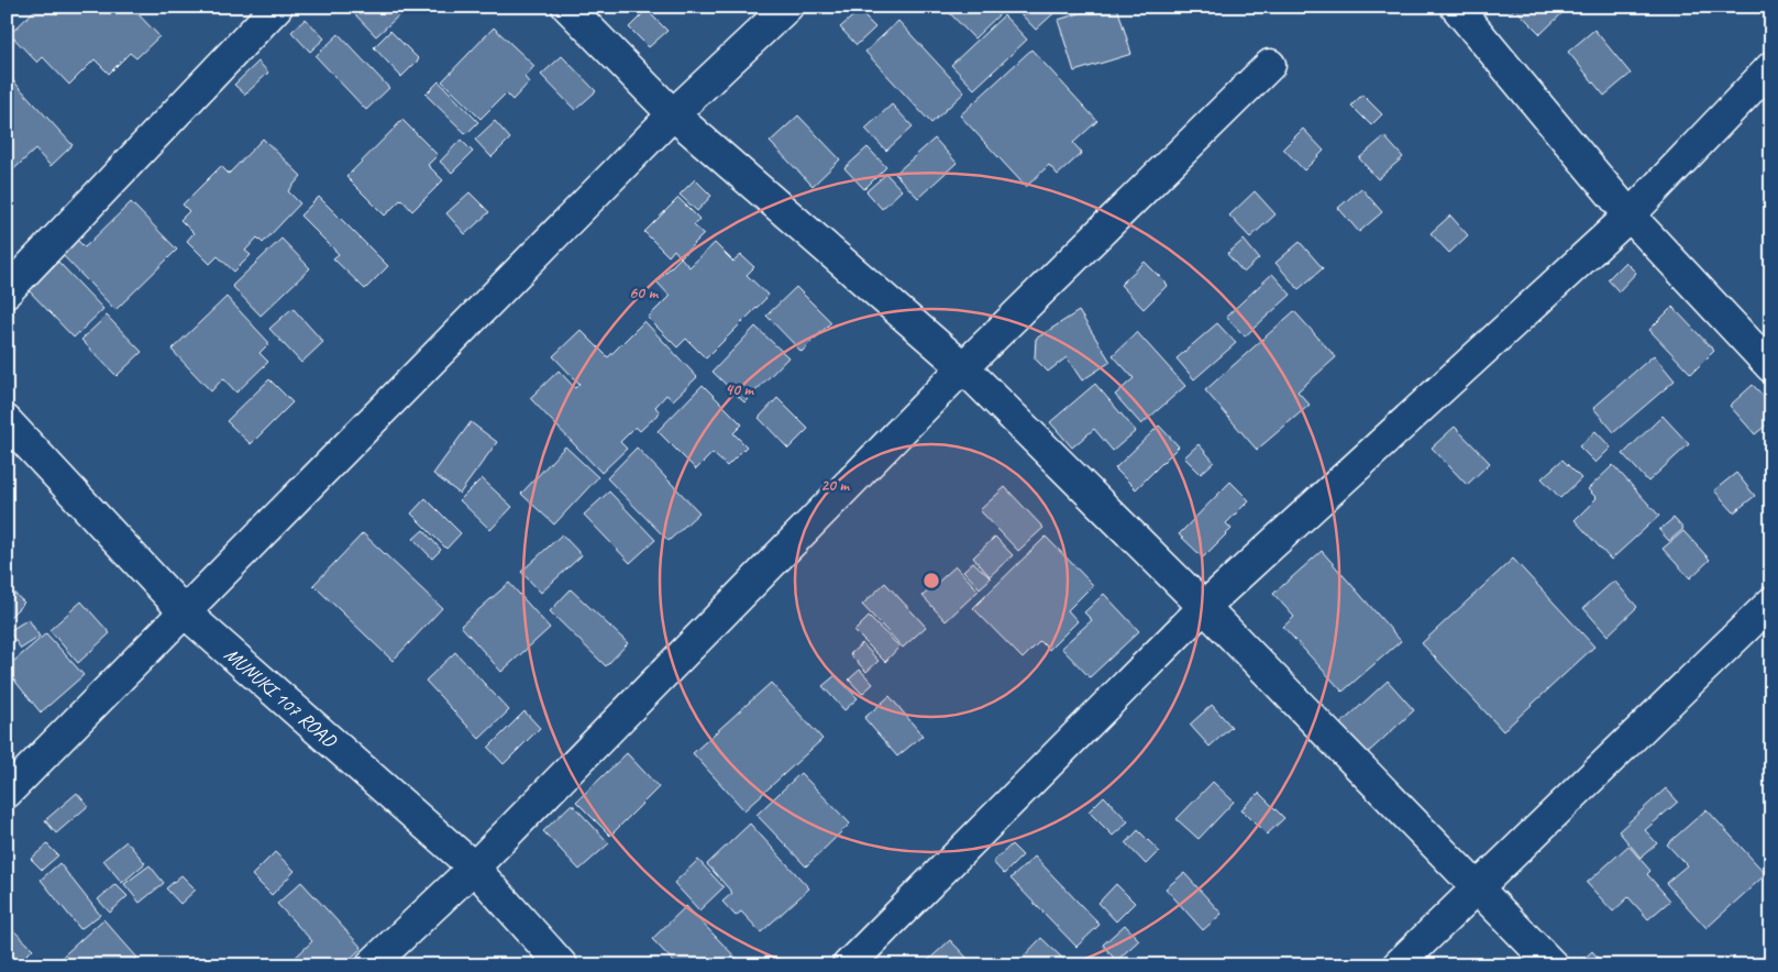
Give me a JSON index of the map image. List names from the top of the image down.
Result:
{
  "streets": {
    "street": ["MUNUKI 107 ROAD"]
  },
  "rings": ["60 m", "40 m", "20 m"]
}
